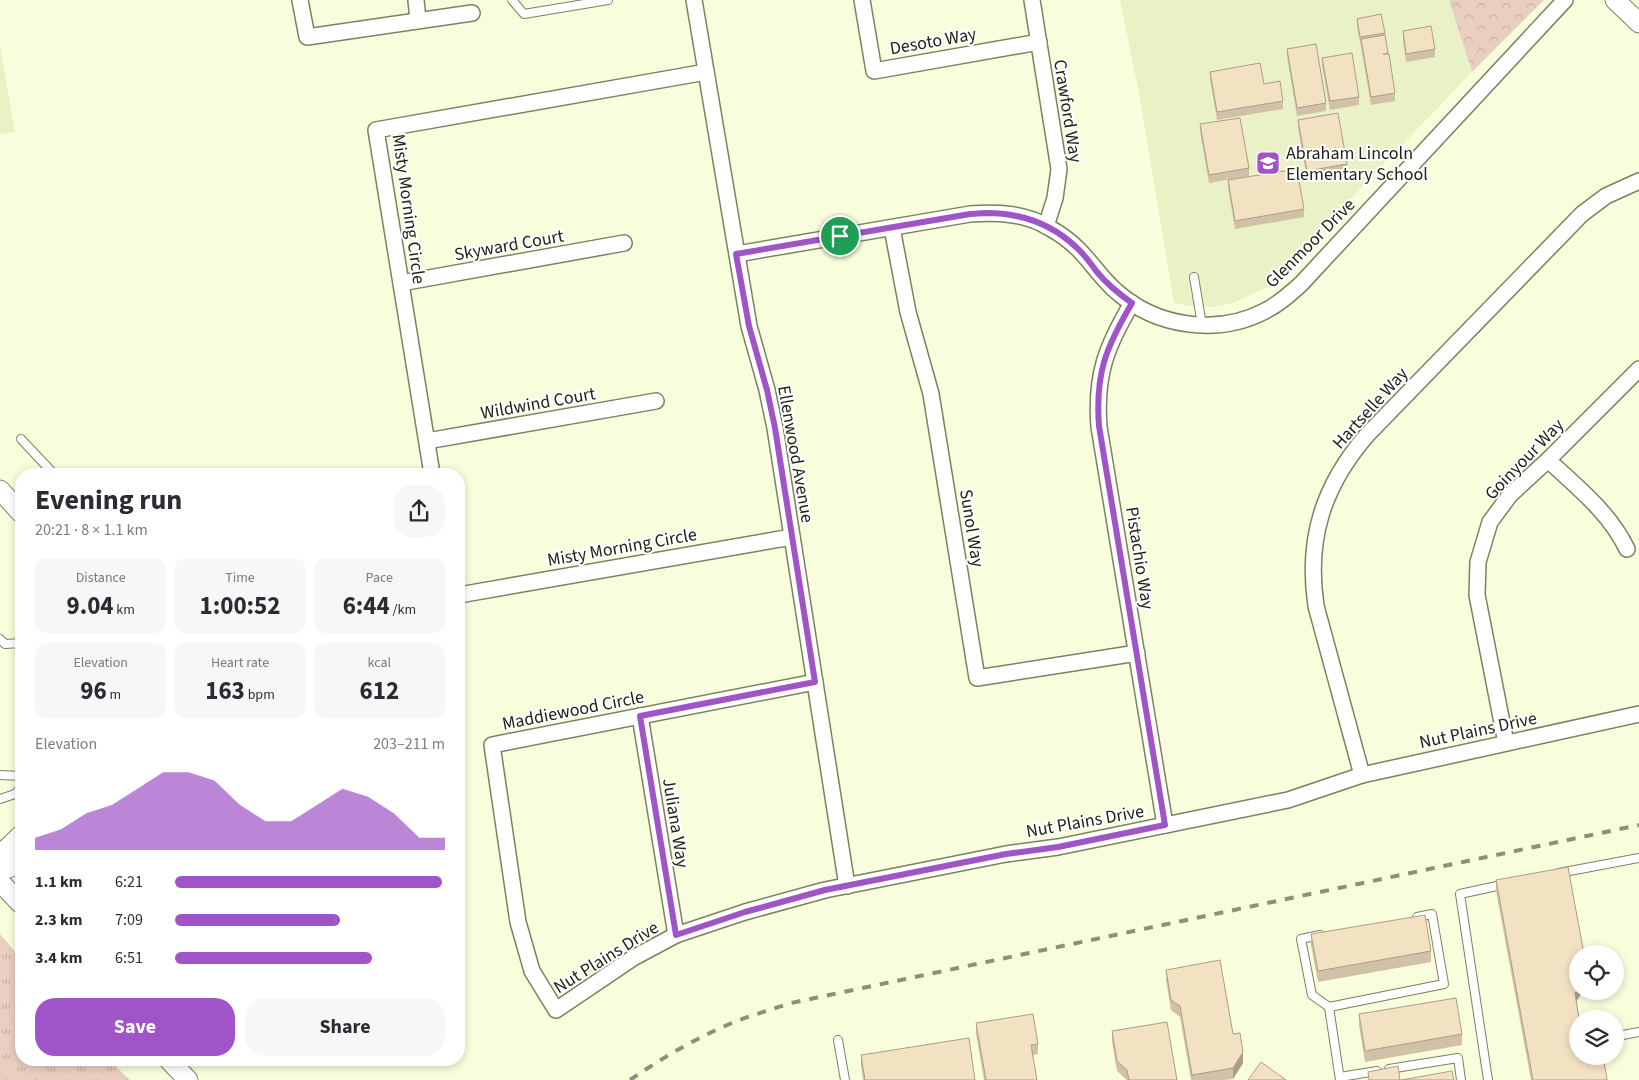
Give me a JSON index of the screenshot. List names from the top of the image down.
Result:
{
  "streets": {
    "street": [
      "Desoto Way",
      "Crawford Way",
      "Misty Morning Circle",
      "Glenmoor Drive",
      "Skyward Court",
      "Wildwind Court",
      "Hartselle Way",
      "Ellenwood Avenue",
      "Goinyour Way",
      "Sunol Way",
      "Pistachio Way",
      "Maddiewood Circle",
      "Nut Plains Drive",
      "Juliana Way"
    ]
  },
  "crossings": [
    ["Desoto Way", "Crawford Way"],
    ["Crawford Way", "Glenmoor Drive"],
    ["Misty Morning Circle", "Skyward Court"],
    ["Misty Morning Circle", "Wildwind Court"],
    ["Misty Morning Circle", "Ellenwood Avenue"],
    ["Glenmoor Drive", "Ellenwood Avenue"],
    ["Glenmoor Drive", "Sunol Way"],
    ["Glenmoor Drive", "Pistachio Way"],
    ["Hartselle Way", "Nut Plains Drive"],
    ["Ellenwood Avenue", "Maddiewood Circle"],
    ["Ellenwood Avenue", "Nut Plains Drive"],
    ["Goinyour Way", "Nut Plains Drive"],
    ["Sunol Way", "Pistachio Way"],
    ["Pistachio Way", "Nut Plains Drive"],
    ["Maddiewood Circle", "Nut Plains Drive"],
    ["Maddiewood Circle", "Juliana Way"],
    ["Nut Plains Drive", "Juliana Way"]
  ],
  "places": {
    "school or university": ["Abraham Lincoln Elementary School"]
  },
  "page": {
    "heading": ["Evening run", "20:21 · 8 × 1.1 km"],
    "stats": [
      ["Distance", "9.04 km"],
      ["Time", "1:00:52"],
      ["Pace", "6:44 /km"],
      ["Elevation", "96 m"],
      ["Heart rate", "163 bpm"],
      ["kcal", "612"]
    ],
    "chart": ["Elevation", "203–211 m"],
    "list": [
      {
        "name": "1.1 km",
        "note": "6:21"
      },
      {
        "name": "2.3 km",
        "note": "7:09"
      },
      {
        "name": "3.4 km",
        "note": "6:51"
      }
    ],
    "buttons": ["Save", "Share"]
  }
}
